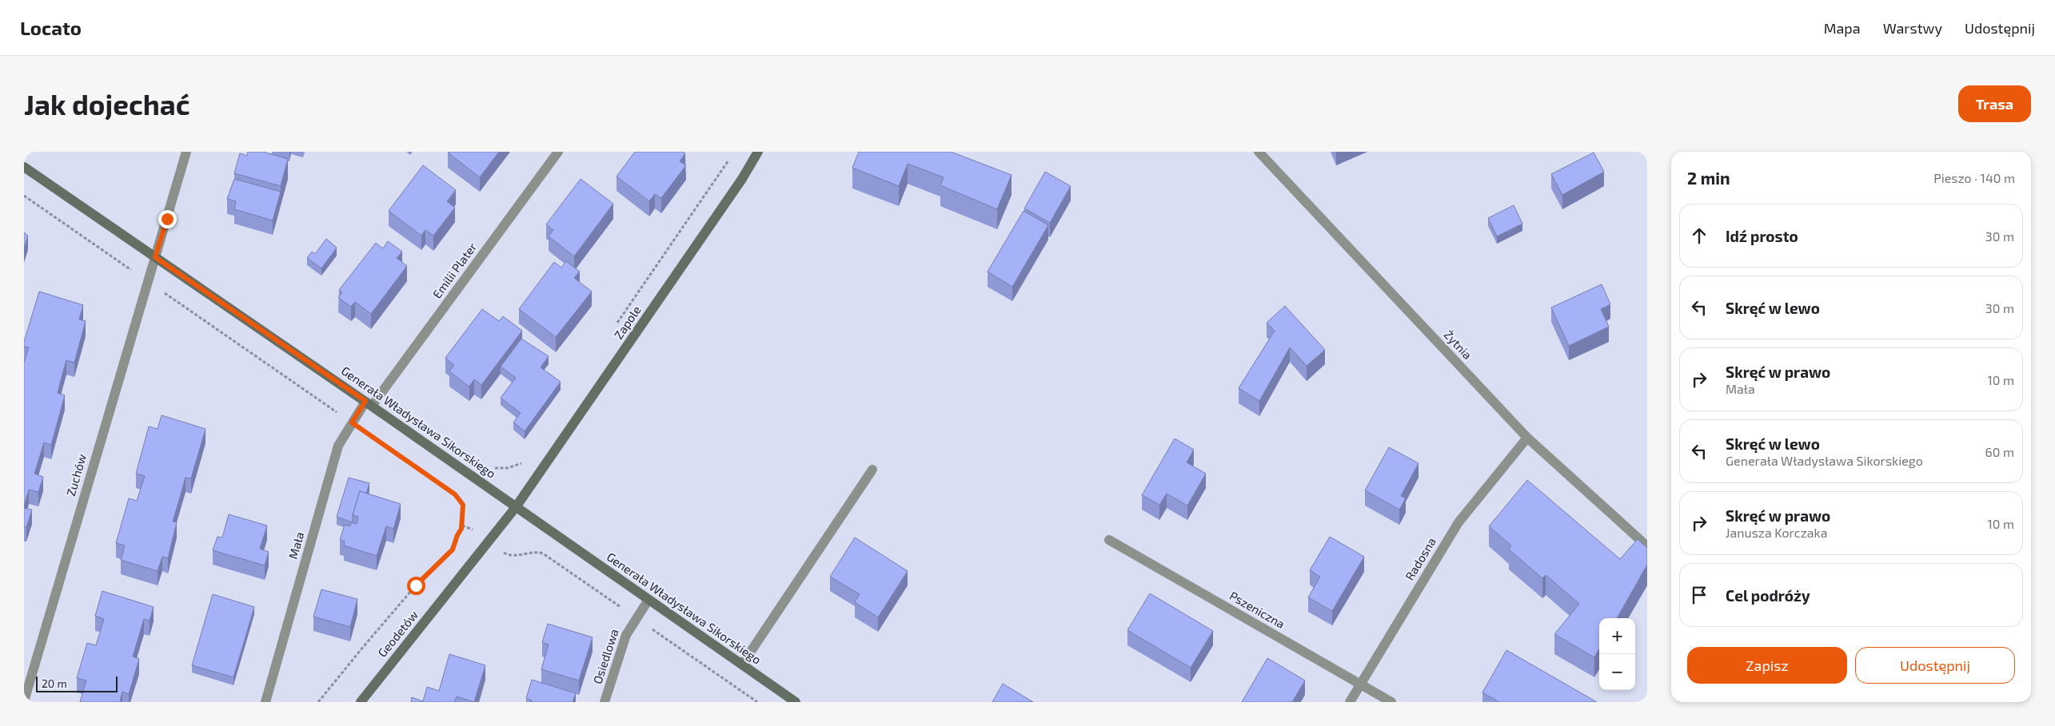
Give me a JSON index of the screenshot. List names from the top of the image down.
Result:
{
  "streets": {
    "street": [
      "Emilii Plater",
      "Zapole",
      "Żytnia",
      "Generała Władysława Sikorskiego",
      "Zuchów",
      "Mała",
      "Radosna",
      "Pszeniczna",
      "Geodetów",
      "Osiedlowa"
    ]
  },
  "crossings": [
    ["Emilii Plater", "Generała Władysława Sikorskiego"],
    ["Emilii Plater", "Mała"],
    ["Zapole", "Generała Władysława Sikorskiego"],
    ["Zapole", "Geodetów"],
    ["Żytnia", "Radosna"],
    ["Generała Władysława Sikorskiego", "Zuchów"],
    ["Generała Władysława Sikorskiego", "Mała"],
    ["Generała Władysława Sikorskiego", "Geodetów"],
    ["Generała Władysława Sikorskiego", "Osiedlowa"],
    ["Radosna", "Pszeniczna"]
  ],
  "scale_bar": "20 m",
  "page": {
    "header": "Locato",
    "nav": ["Mapa", "Warstwy", "Udostępnij"],
    "buttons": [
      "Trasa",
      ["Zapisz", "Udostępnij"]
    ],
    "title": "Jak dojechać",
    "heading": ["2 min", "Pieszo · 140 m"],
    "list": [
      ["Idź prosto", "30 m"],
      ["Skręć w lewo", "30 m"],
      ["Skręć w prawo", "Mała", "10 m"],
      ["Skręć w lewo", "Generała Władysława Sikorskiego", "60 m"],
      ["Skręć w prawo", "Janusza Korczaka", "10 m"],
      "Cel podróży"
    ],
    "map_buttons": ["+", "−"],
    "scale": "20 m"
  }
}
